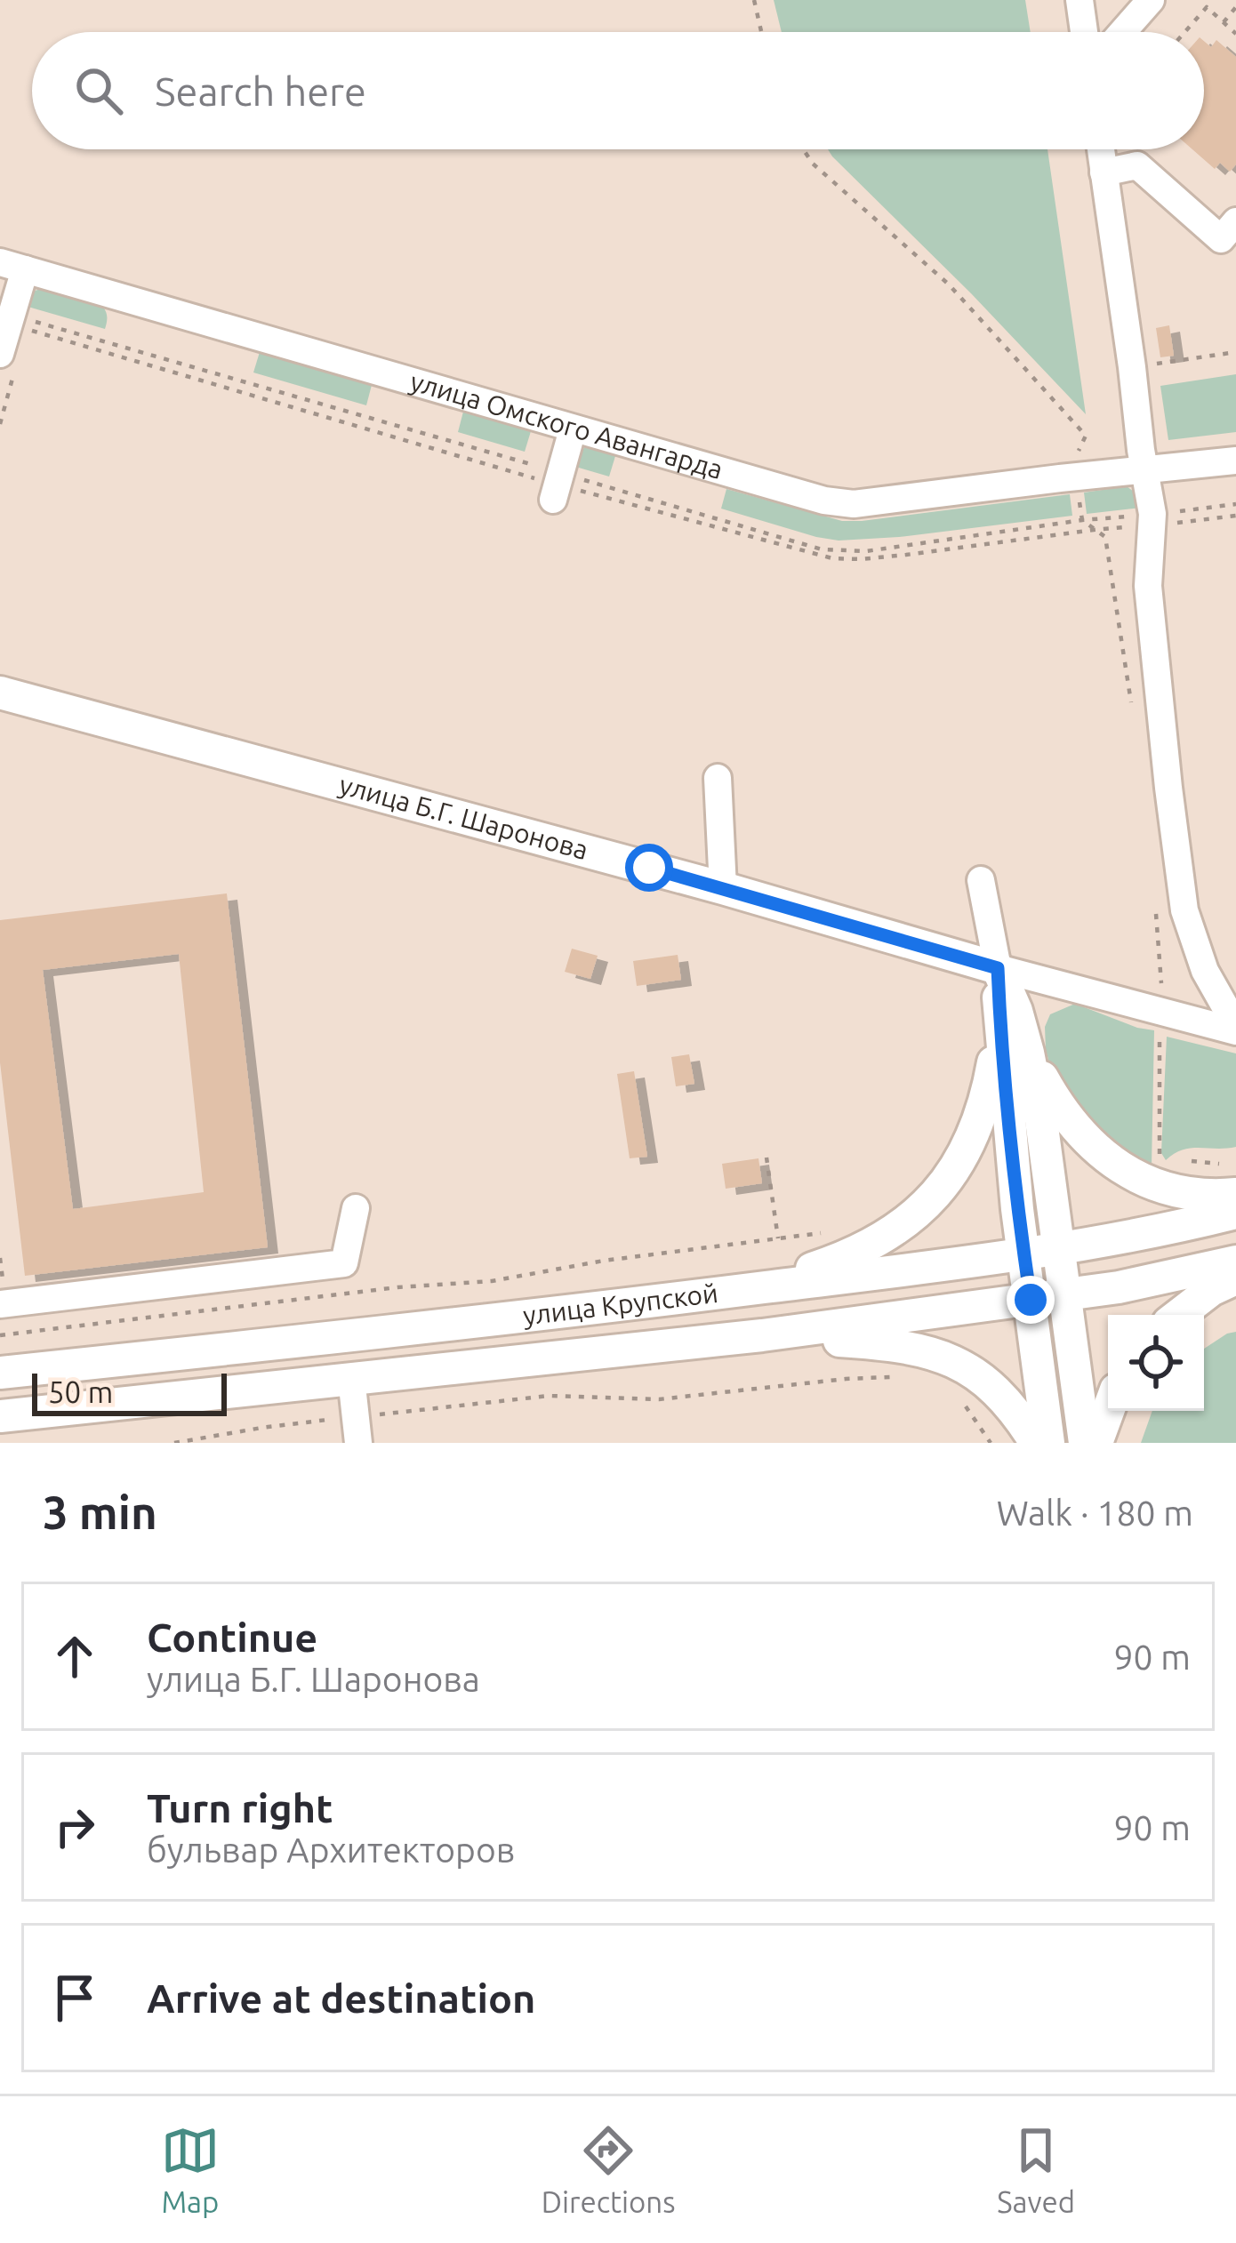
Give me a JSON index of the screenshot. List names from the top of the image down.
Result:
{
  "streets": {
    "main road": ["улица Б.Г. Шаронова", "улица Крупской"],
    "street": ["улица Омского Авангарда"]
  },
  "scale_bar": "50 m",
  "page": {
    "search": "Search here",
    "scale": "50 m",
    "heading": ["3 min", "Walk · 180 m"],
    "list": [
      ["Continue", "улица Б.Г. Шаронова", "90 m"],
      ["Turn right", "бульвар Архитекторов", "90 m"],
      "Arrive at destination"
    ],
    "nav": ["Map", "Directions", "Saved"]
  }
}
